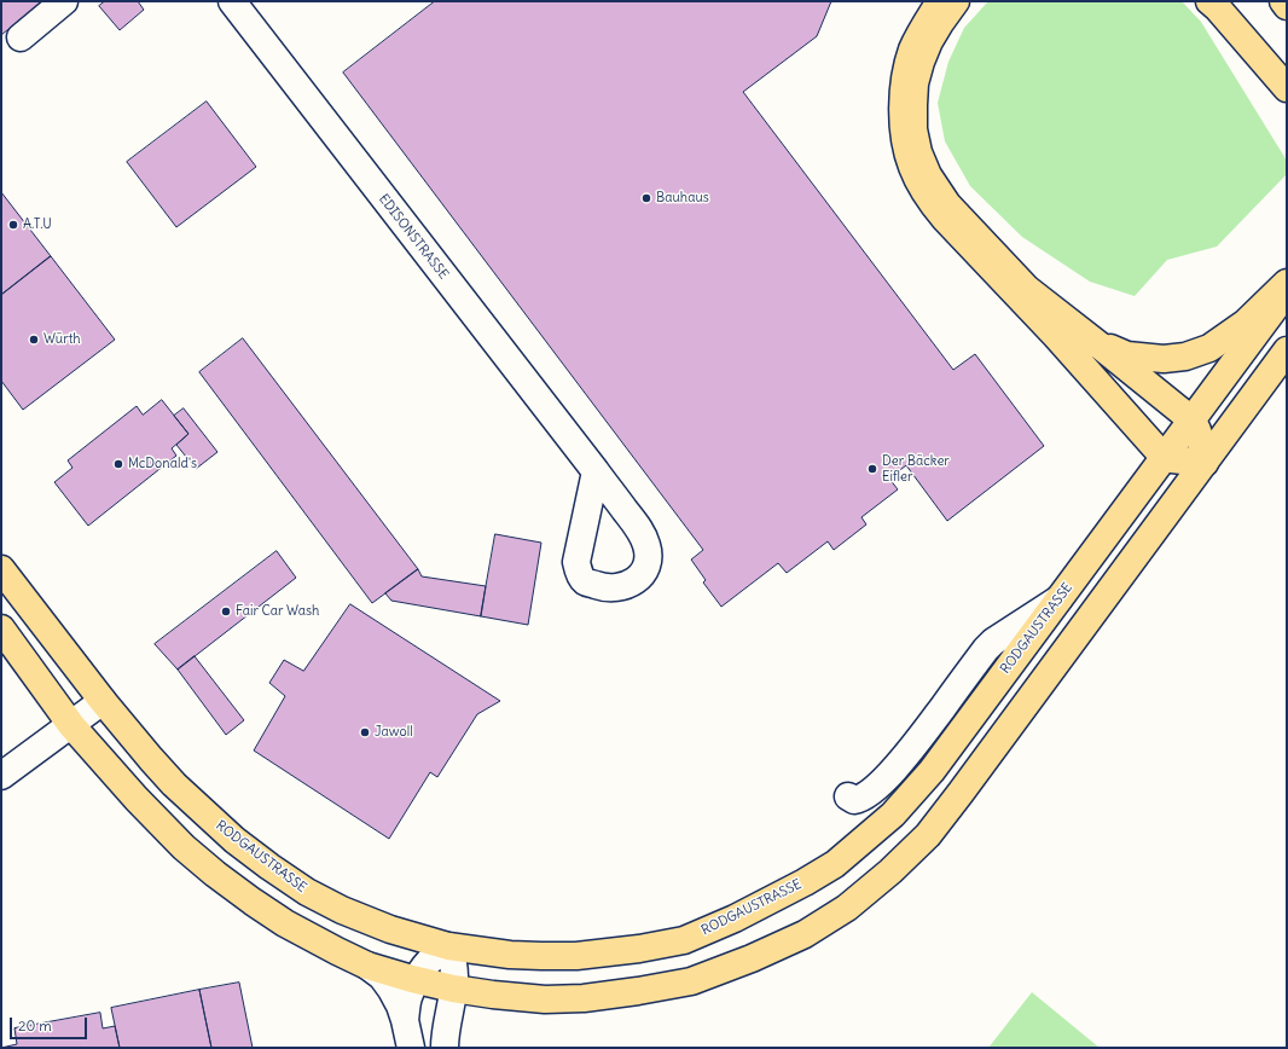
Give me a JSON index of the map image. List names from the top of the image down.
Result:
{
  "streets": {
    "main road": ["RODGAUSTRASSE"],
    "street": ["EDISONSTRASSE"]
  },
  "places": [
    "Bauhaus",
    "A.T.U",
    "Würth",
    "McDonald's",
    "Der Bäcker Eifler",
    "Fair Car Wash",
    "Jawoll"
  ],
  "scale_bar": "20 m"
}
